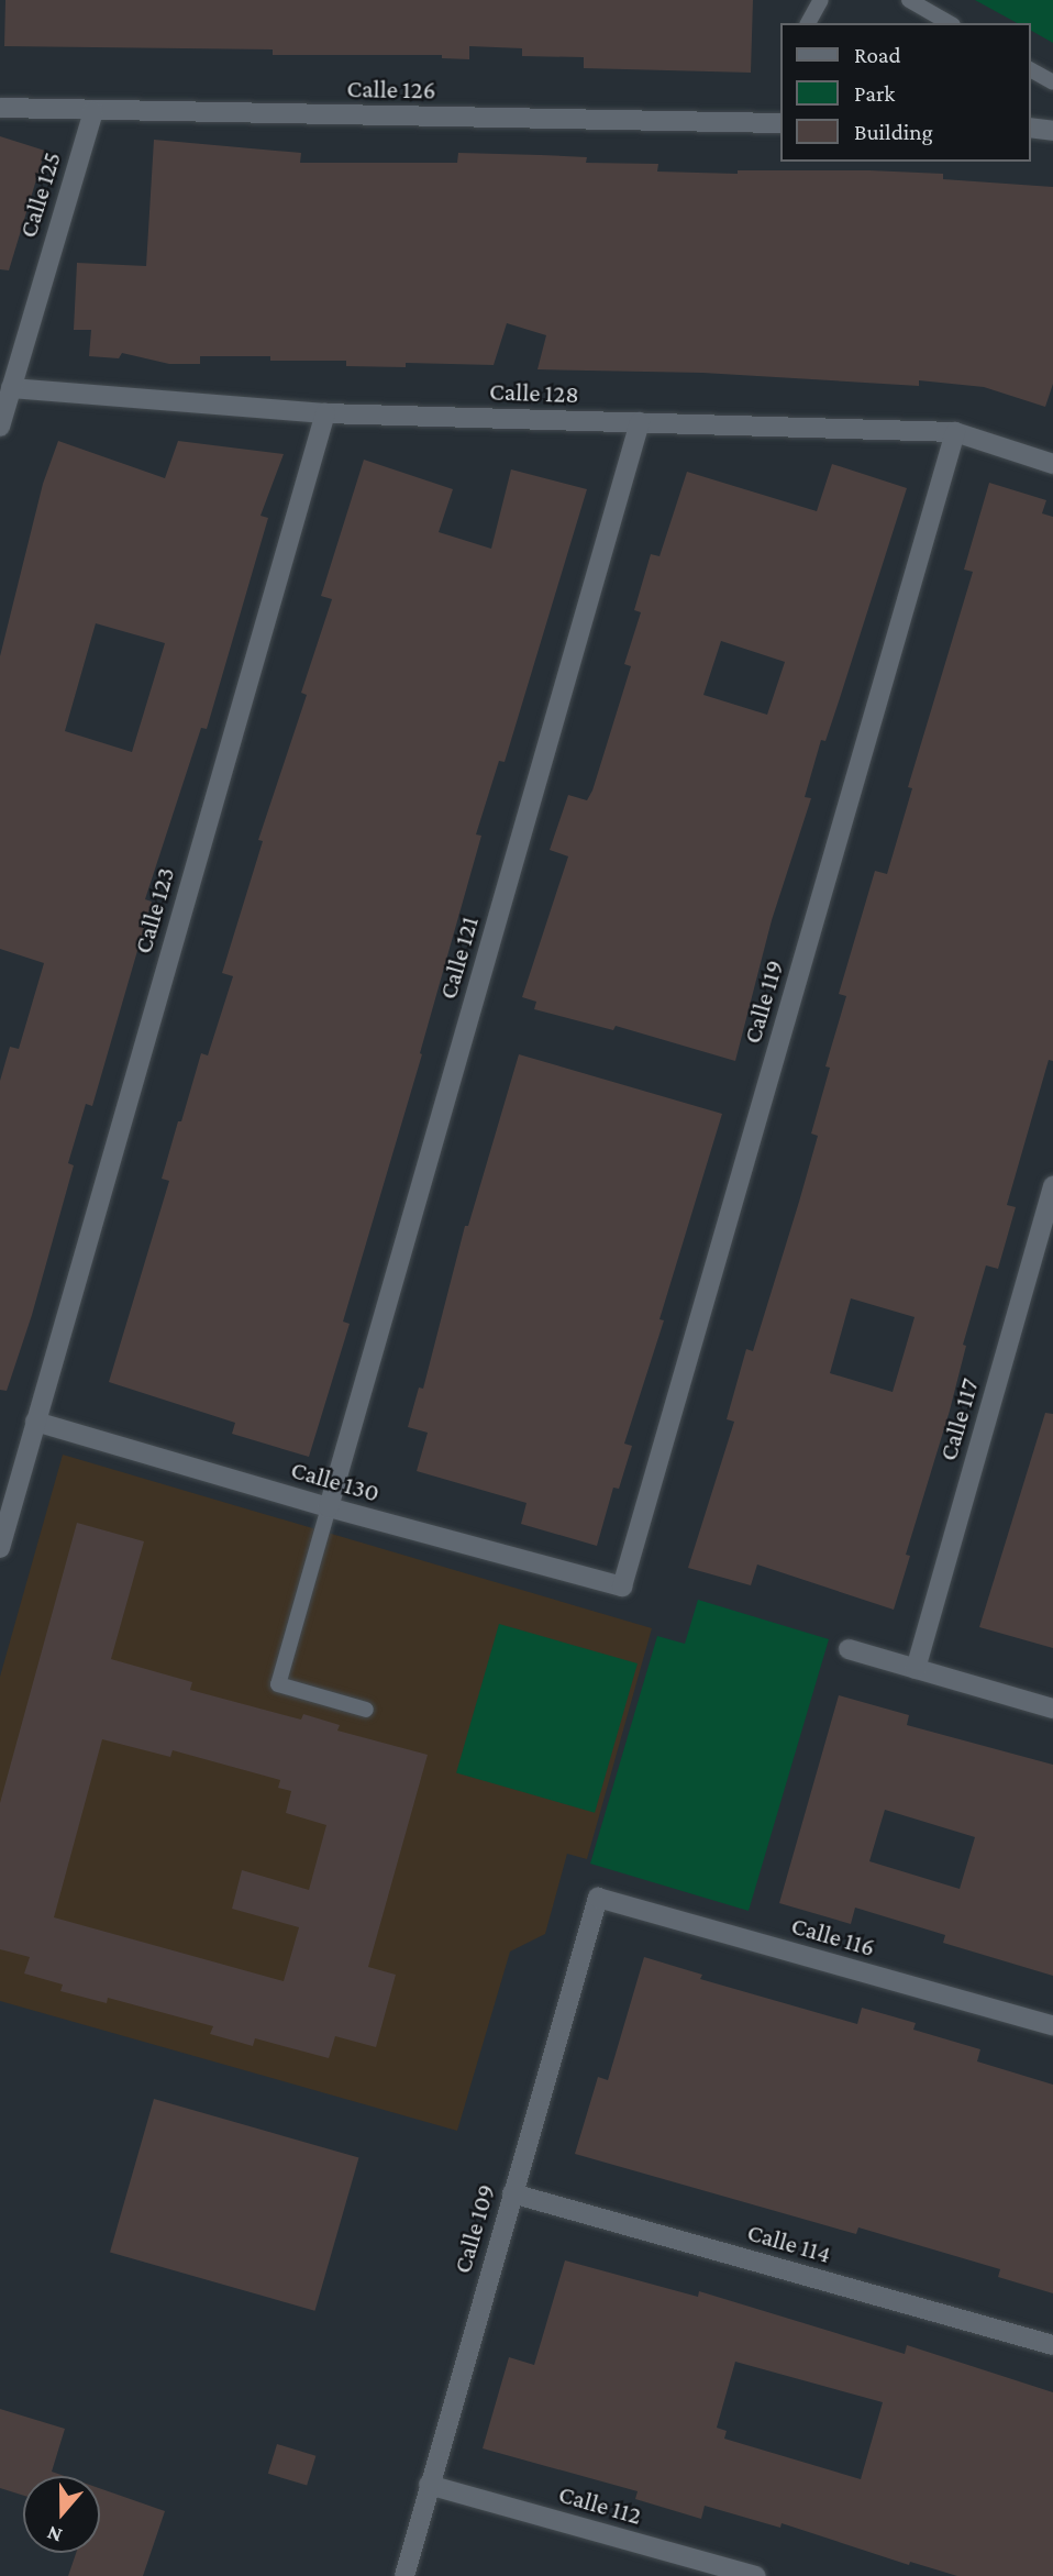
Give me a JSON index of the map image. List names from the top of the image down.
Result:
{
  "streets": {
    "street": [
      "Calle 126",
      "Calle 125",
      "Calle 128",
      "Calle 123",
      "Calle 121",
      "Calle 119",
      "Calle 117",
      "Calle 130",
      "Calle 116",
      "Calle 109",
      "Calle 114",
      "Calle 112"
    ]
  },
  "crossings": [
    ["Calle 126", "Calle 125"],
    ["Calle 125", "Calle 128"],
    ["Calle 128", "Calle 123"],
    ["Calle 128", "Calle 121"],
    ["Calle 128", "Calle 119"],
    ["Calle 123", "Calle 130"],
    ["Calle 121", "Calle 130"],
    ["Calle 119", "Calle 130"],
    ["Calle 116", "Calle 109"],
    ["Calle 109", "Calle 114"],
    ["Calle 109", "Calle 112"]
  ],
  "legend": ["Road", "Park", "Building"],
  "north": "bottom"
}
